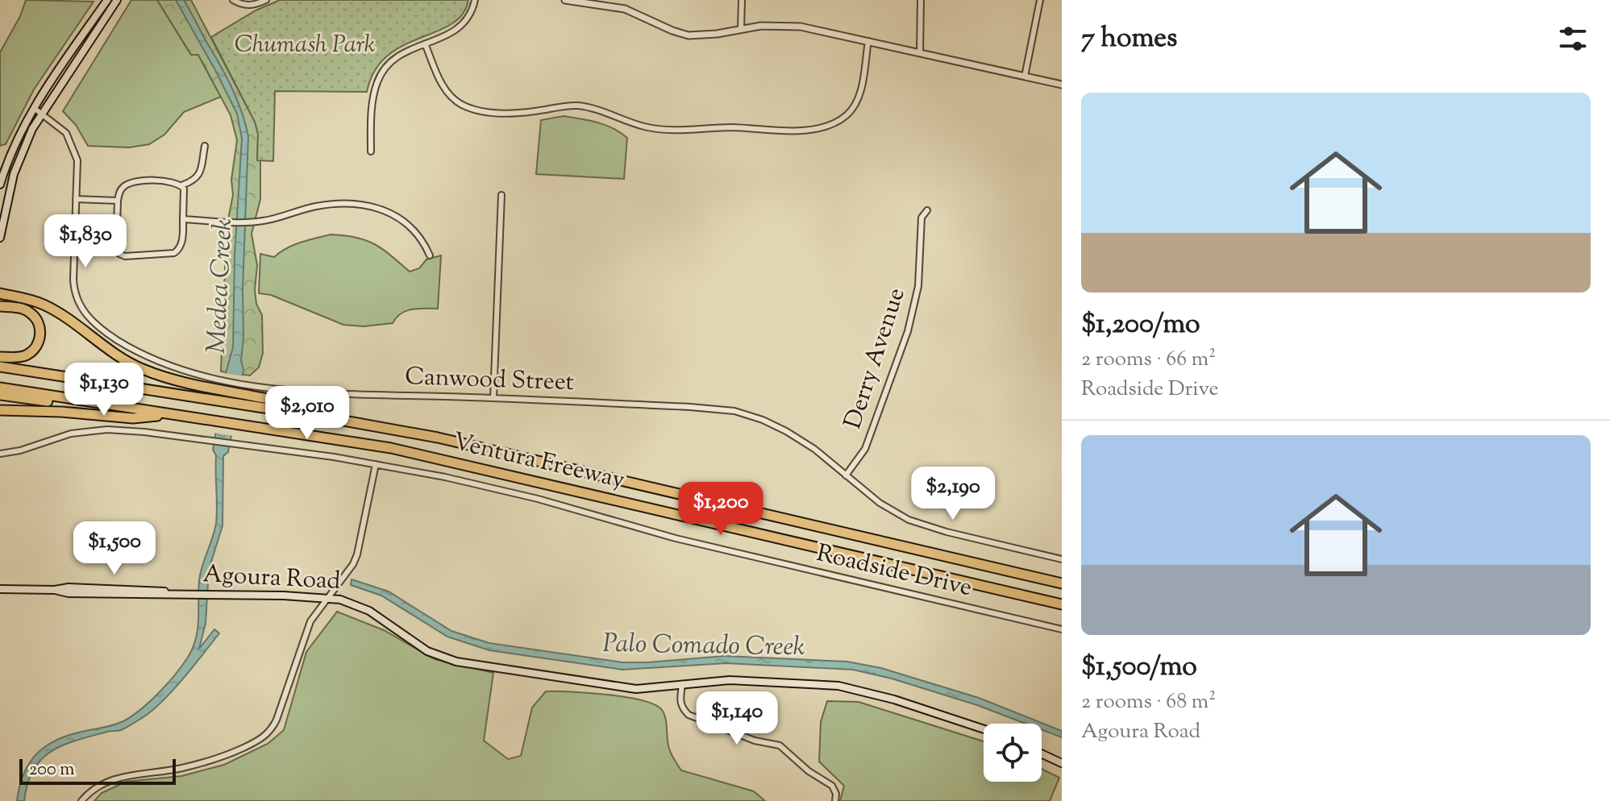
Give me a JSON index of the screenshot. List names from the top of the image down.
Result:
{
  "streets": {
    "highway": ["Ventura Freeway"],
    "main road": ["Agoura Road"],
    "street": ["Derry Avenue", "Canwood Street", "Roadside Drive"]
  },
  "crossings": [
    ["Derry Avenue", "Canwood Street"]
  ],
  "water": ["Medea Creek", "Palo Comado Creek"],
  "parks": ["Chumash Park"],
  "scale_bar": "200 m",
  "page": {
    "heading": "7 homes",
    "list": [
      {
        "name": "$1,200/mo",
        "note": "2 rooms · 66 m² · Roadside Drive"
      },
      {
        "name": "$1,500/mo",
        "note": "2 rooms · 68 m² · Agoura Road"
      }
    ],
    "price": [
      "$1,830",
      "$1,130",
      "$2,010",
      "$2,190",
      "$1,200",
      "$1,500",
      "$1,140"
    ],
    "scale": "200 m"
  }
}
